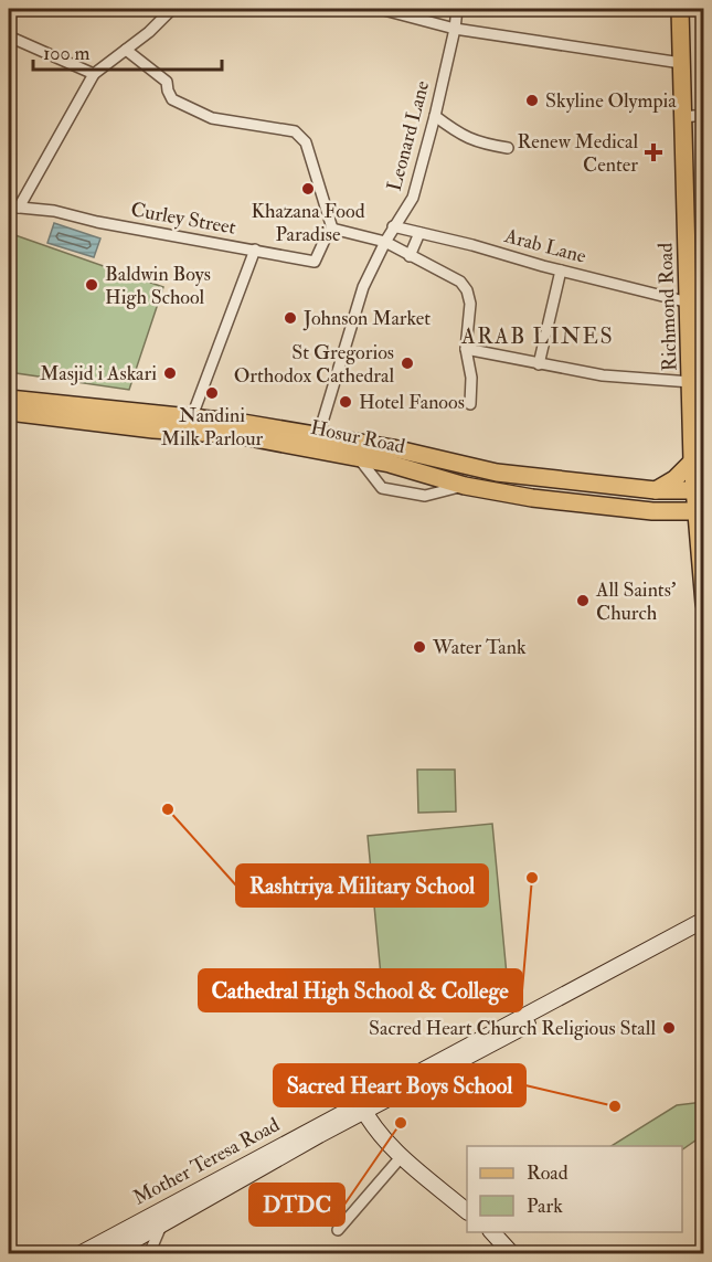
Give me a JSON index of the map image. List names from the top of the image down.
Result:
{
  "streets": {
    "main road": ["Richmond Road", "Hosur Road"],
    "street": [
      "Leonard Lane",
      "Curley Street",
      "Arab Lane",
      "Mother Teresa Road"
    ]
  },
  "crossings": [
    ["Leonard Lane", "Arab Lane"],
    ["Leonard Lane", "Hosur Road"],
    ["Arab Lane", "Richmond Road"],
    ["Richmond Road", "Hosur Road"]
  ],
  "districts": ["ARAB LINES"],
  "places": {
    "other": [
      "Skyline Olympia",
      "Khazana Food Paradise",
      "Baldwin Boys High School",
      "Johnson Market",
      "St Gregorios Orthodox Cathedral",
      "Masjid i Askari",
      "Nandini Milk Parlour",
      "Hotel Fanoos",
      "All Saints' Church",
      "Water Tank",
      "Rashtriya Military School",
      "Cathedral High School & College",
      "Sacred Heart Church Religious Stall",
      "Sacred Heart Boys School",
      "DTDC"
    ],
    "health": ["Renew Medical Center"]
  },
  "legend": ["Road", "Park"],
  "scale_bar": "100 m"
}
